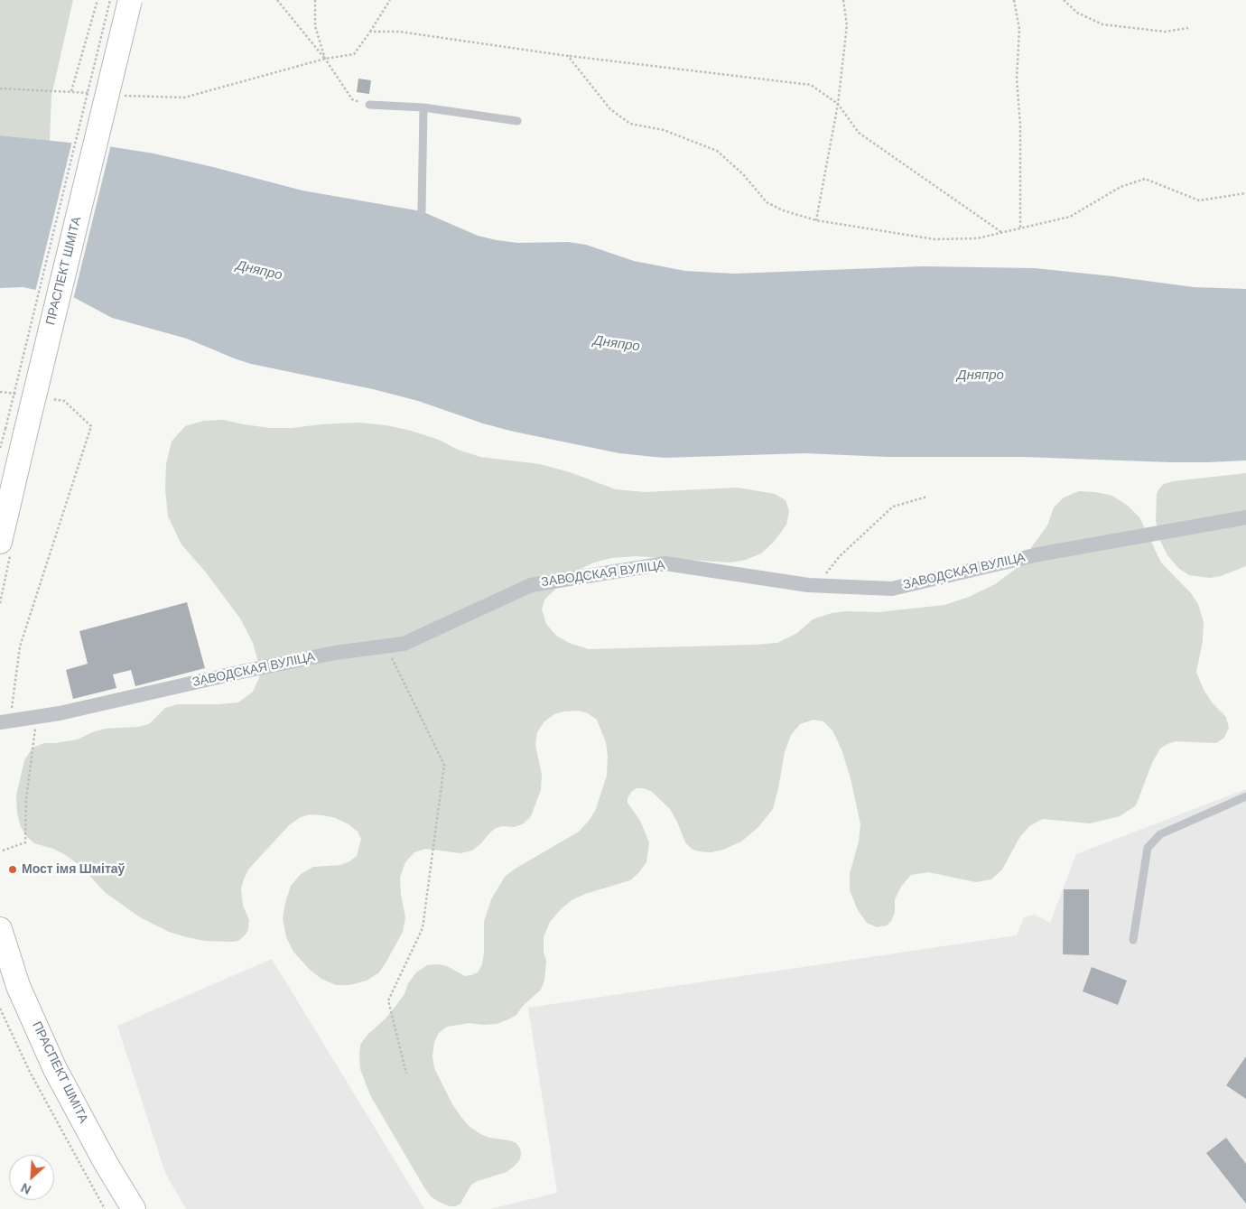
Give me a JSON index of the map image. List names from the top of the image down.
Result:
{
  "streets": {
    "main road": ["ПРАСПЕКТ ШМІТА"],
    "street": ["ЗАВОДСКАЯ ВУЛІЦА"]
  },
  "water": ["Дняпро"],
  "places": ["Мост імя Шмітаў"],
  "north": "bottom left"
}
